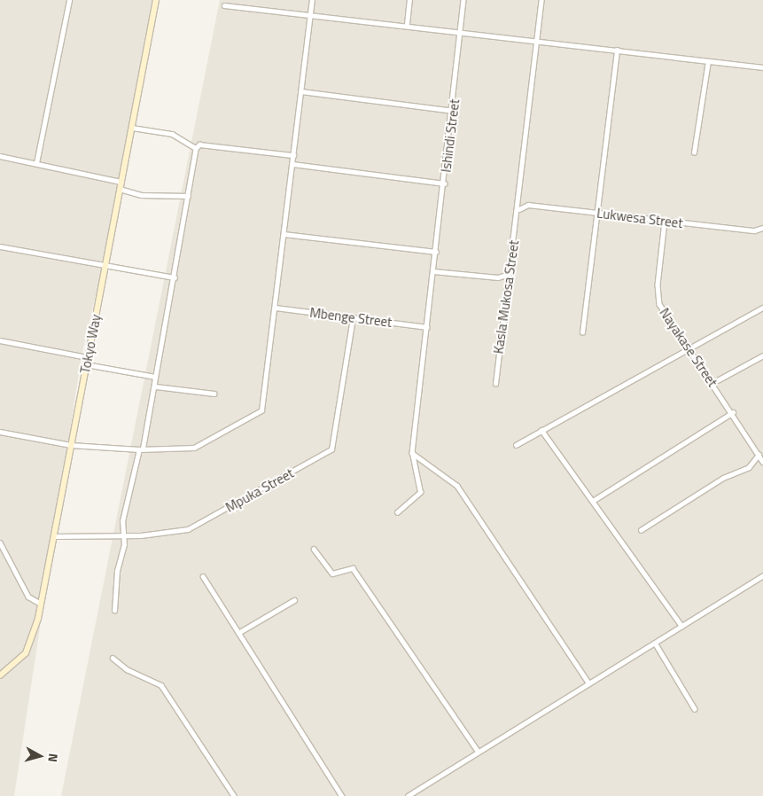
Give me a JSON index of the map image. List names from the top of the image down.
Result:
{
  "streets": {
    "street": [
      "Ishindi Street",
      "Lukwesa Street",
      "Kasla Mukosa Street",
      "Mbenge Street",
      "Tokyo Way",
      "Nayakase Street",
      "Mpuka Street"
    ]
  },
  "crossings": [
    ["Ishindi Street", "Mbenge Street"],
    ["Lukwesa Street", "Kasla Mukosa Street"],
    ["Lukwesa Street", "Nayakase Street"],
    ["Mbenge Street", "Mpuka Street"],
    ["Tokyo Way", "Mpuka Street"]
  ],
  "north": "right"
}
